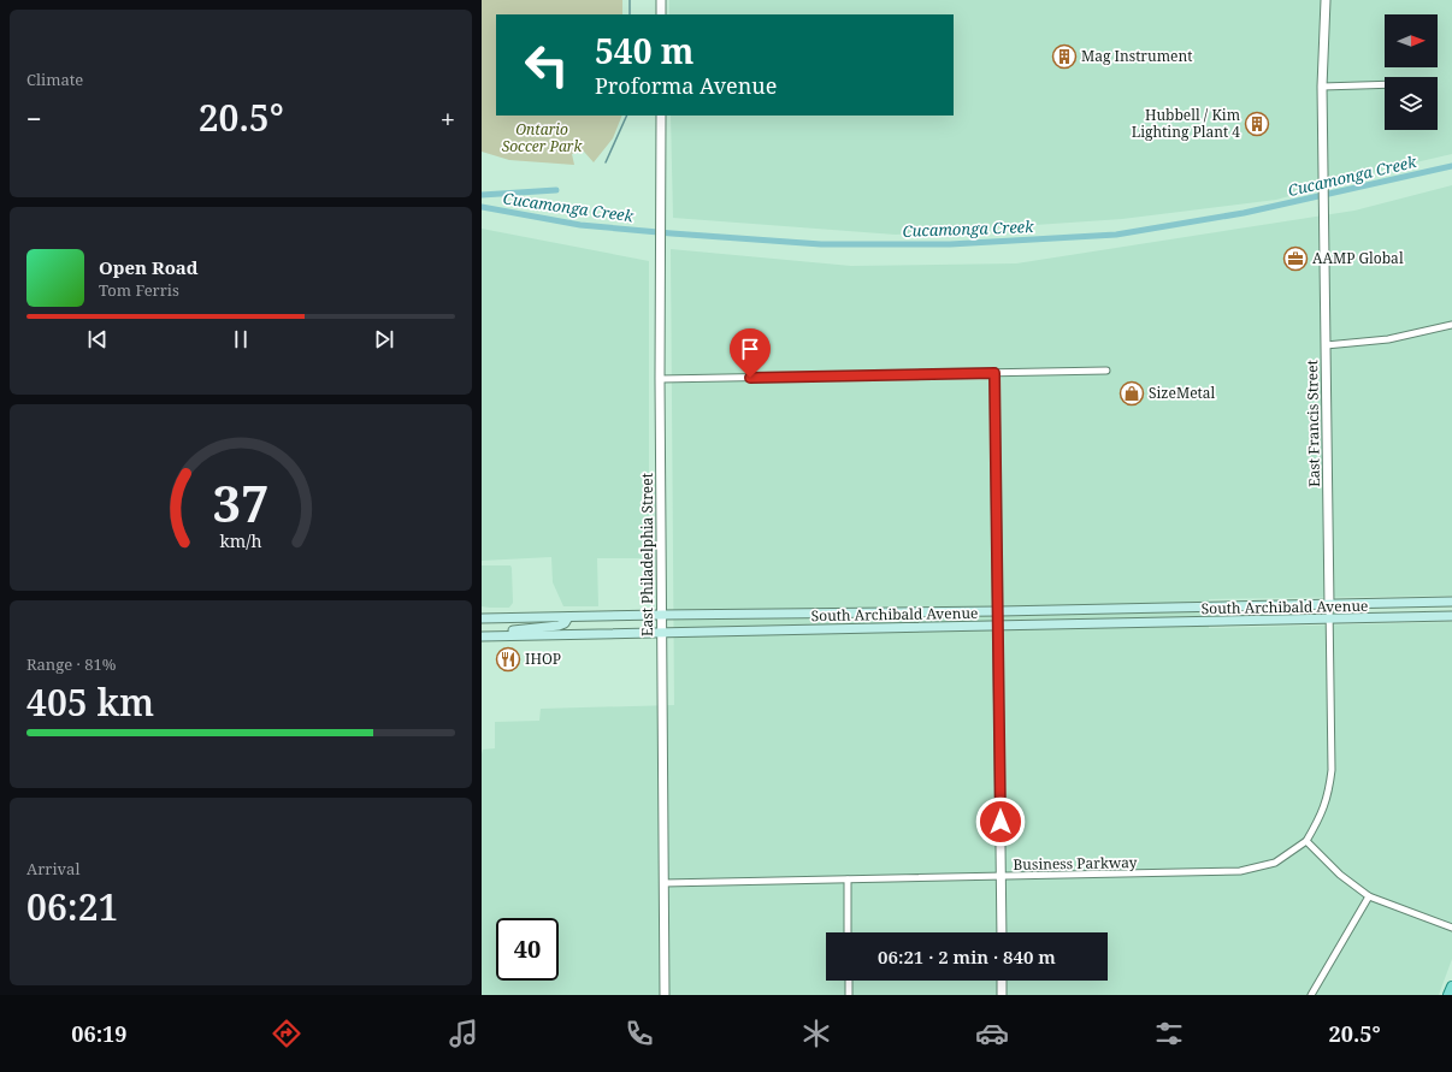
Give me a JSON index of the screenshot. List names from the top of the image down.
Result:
{
  "streets": {
    "main road": ["South Archibald Avenue"],
    "street": ["East Francis Street", "East Philadelphia Street", "Business Parkway"]
  },
  "crossings": [
    ["East Francis Street", "South Archibald Avenue"],
    ["East Francis Street", "Business Parkway"],
    ["East Philadelphia Street", "South Archibald Avenue"],
    ["East Philadelphia Street", "Business Parkway"]
  ],
  "water": ["Cucamonga Creek"],
  "parks": ["Ontario Soccer Park"],
  "places": {
    "building": ["Mag Instrument", "Hubbell / Kim Lighting Plant 4"],
    "office": ["AAMP Global"],
    "shop": ["SizeMetal"],
    "restaurant": ["IHOP"]
  },
  "north": "right",
  "page": {
    "tile": [
      "Climate",
      ["Range · 81%", "405 km"],
      ["Arrival", "06:21"]
    ],
    "turn": ["540 m", "Proforma Avenue"],
    "heat": ["−", "20.5°", "+"],
    "song": ["Open Road", "Tom Ferris"],
    "limit": "40",
    "trip": "06:21 · 2 min · 840 m",
    "tabs": ["06:19", "20.5°"],
    "gauge": ["37", "km/h"]
  }
}
